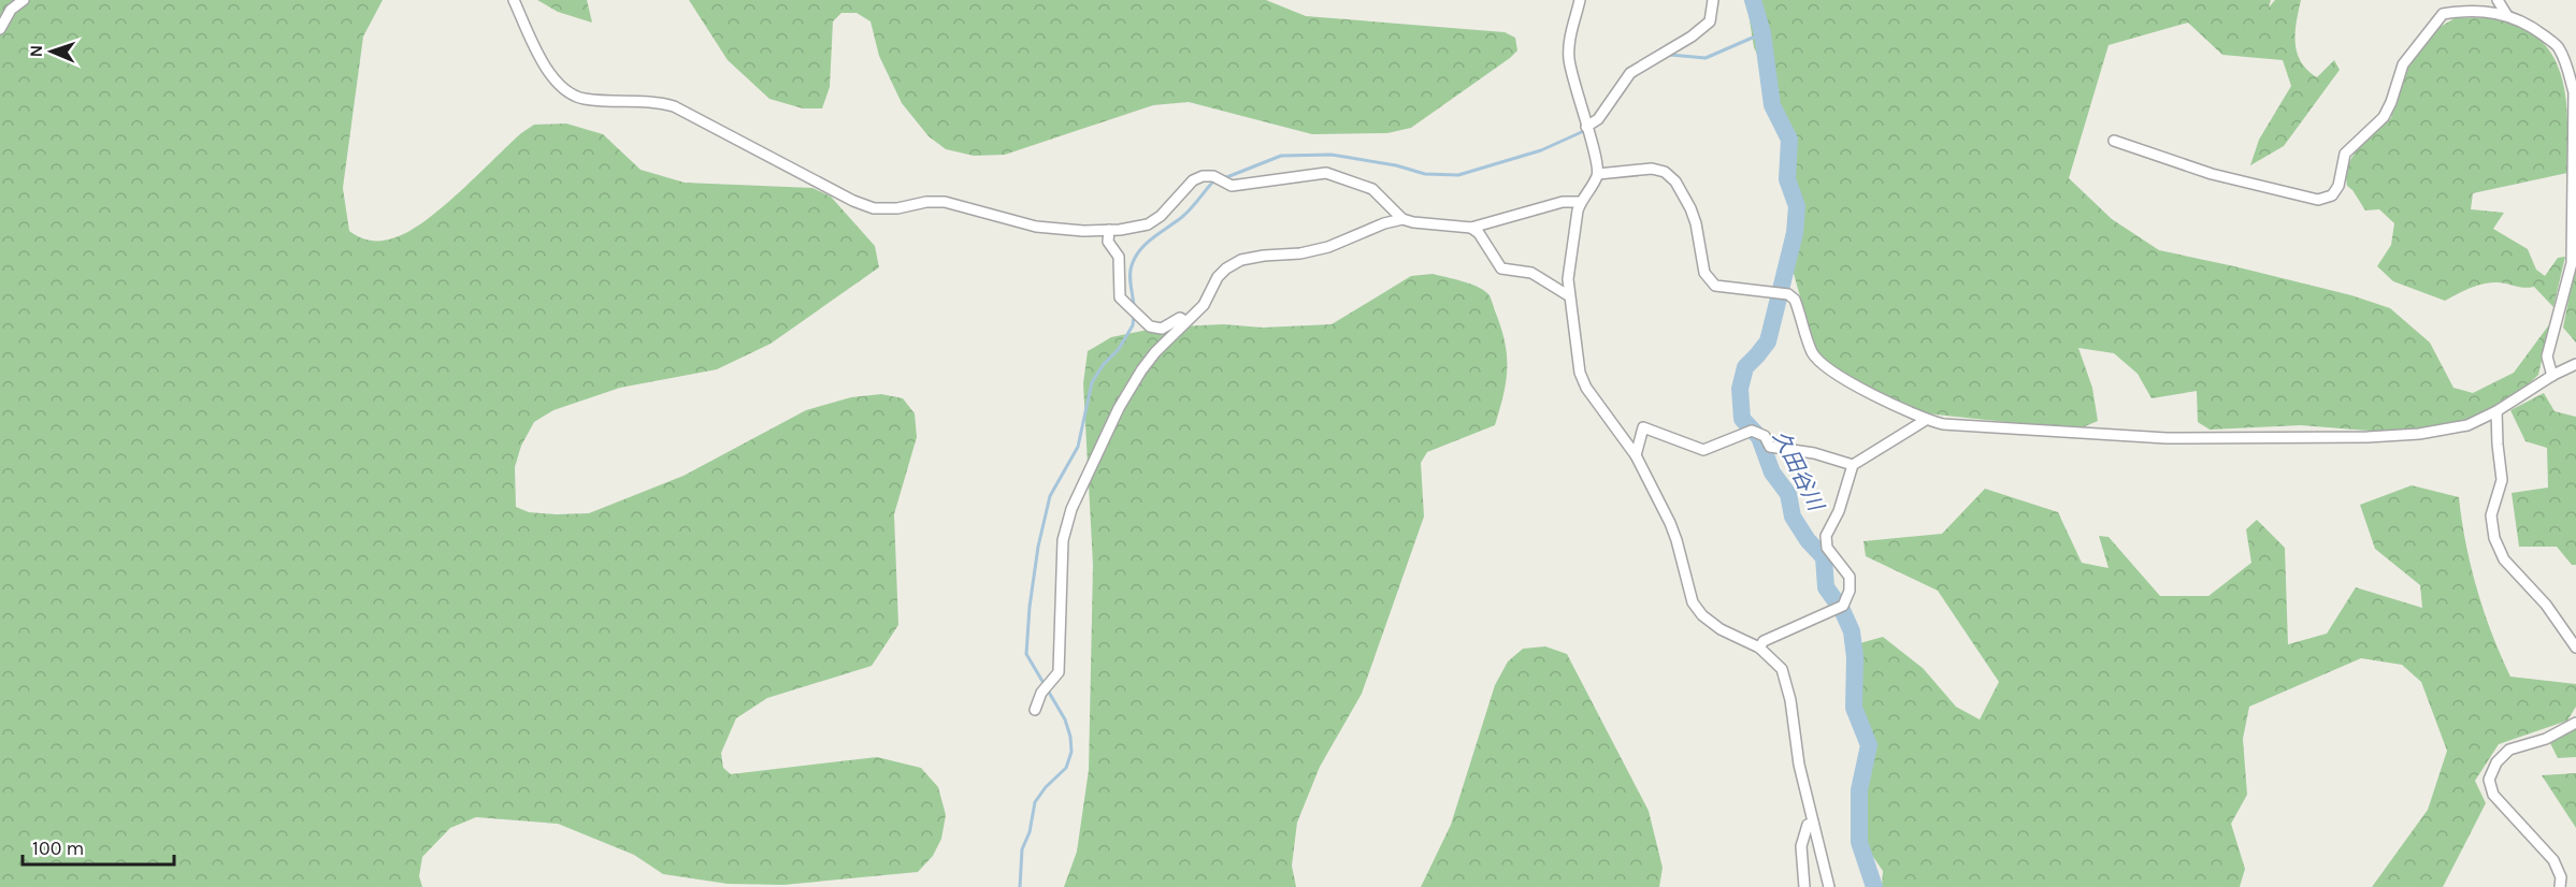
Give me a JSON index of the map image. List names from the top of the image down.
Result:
{
  "water": ["久田谷川"],
  "scale_bar": "100 m",
  "north": "left"
}
